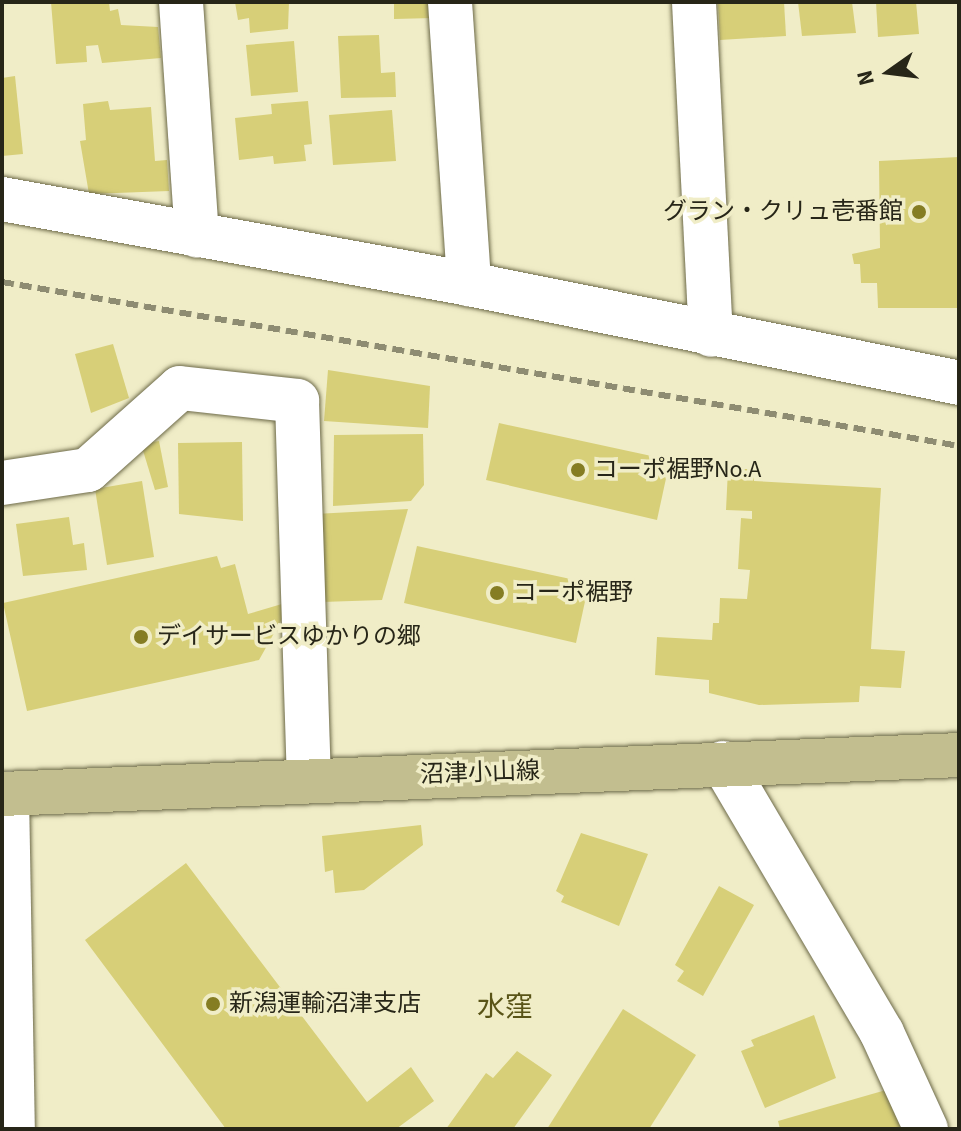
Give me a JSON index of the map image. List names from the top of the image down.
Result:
{
  "streets": {
    "main road": ["沼津小山線"]
  },
  "districts": ["水窪"],
  "places": [
    "グラン・クリュ壱番館",
    "コーポ裾野No.A",
    "コーポ裾野",
    "デイサービスゆかりの郷",
    "新潟運輸沼津支店"
  ],
  "north": "left"
}
